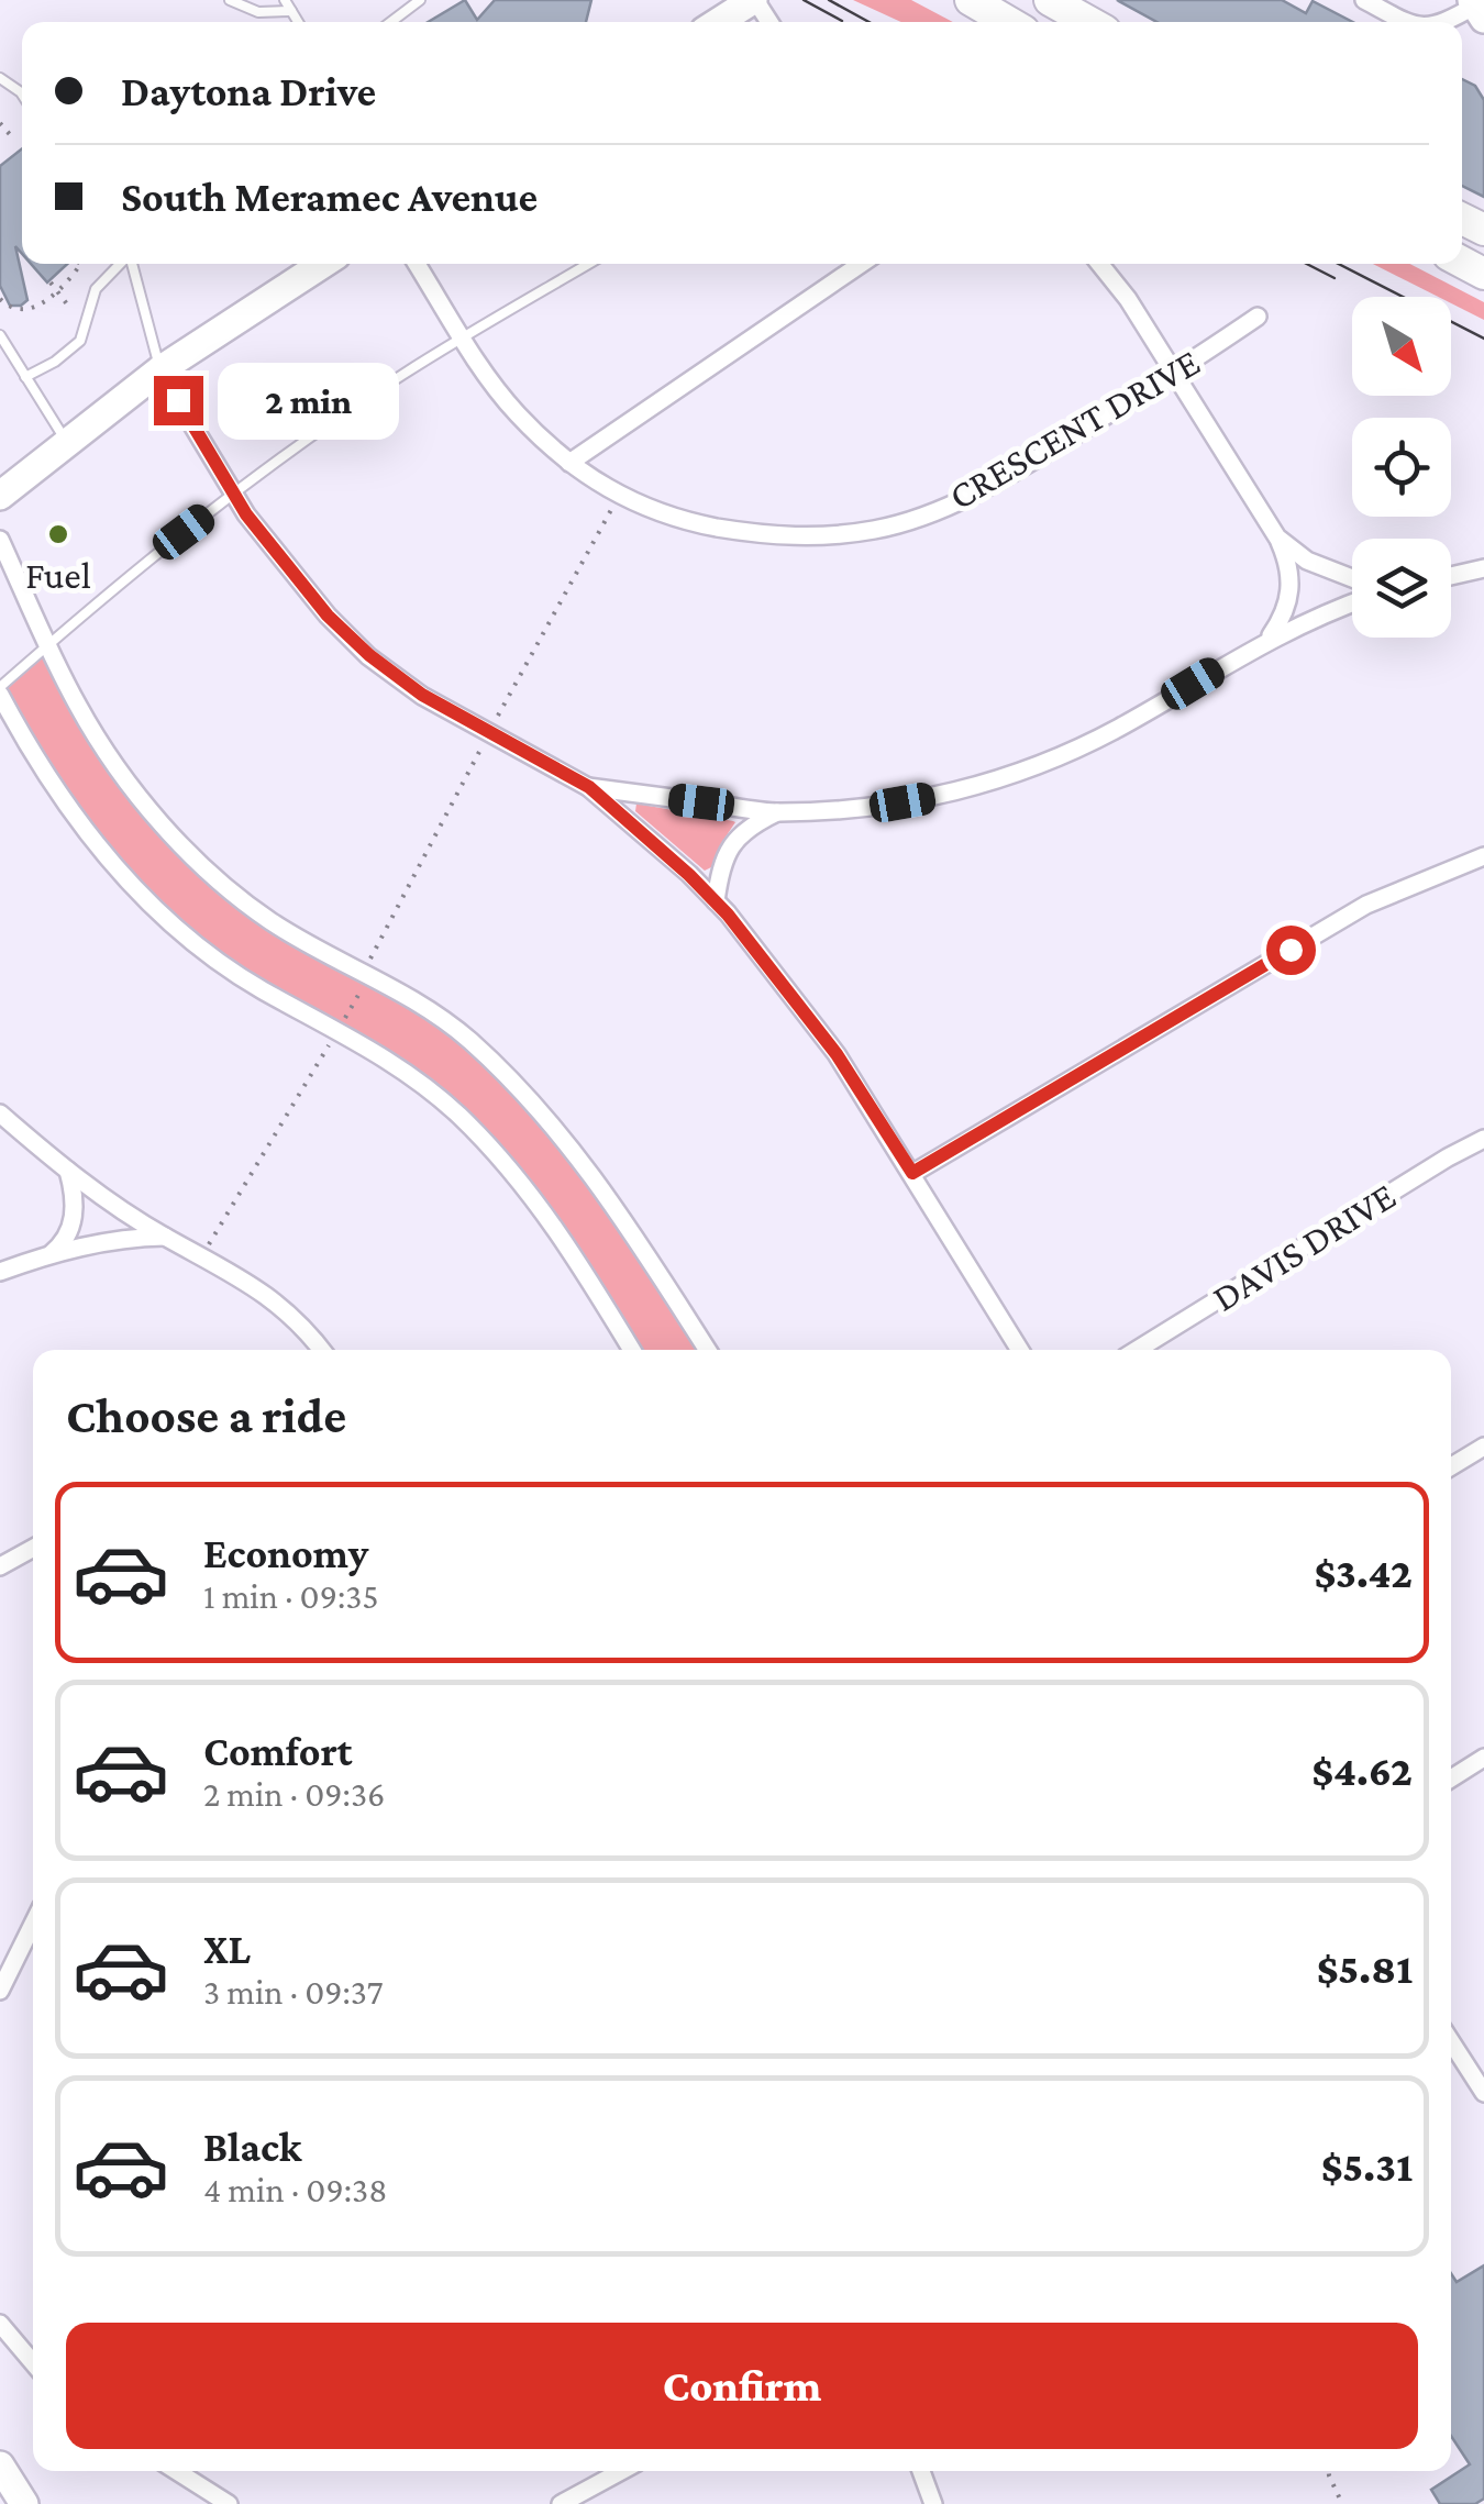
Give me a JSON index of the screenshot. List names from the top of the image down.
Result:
{
  "streets": {
    "street": ["CRESCENT DRIVE", "DAVIS DRIVE"]
  },
  "places": ["Fuel"],
  "north": "bottom right",
  "page": {
    "banner": ["Daytona Drive", "South Meramec Avenue"],
    "bubble": "2 min",
    "heading": "Choose a ride",
    "list": [
      {
        "name": "Economy",
        "note": "1 min · 09:35",
        "value": "$3.42"
      },
      {
        "name": "Comfort",
        "note": "2 min · 09:36",
        "value": "$4.62"
      },
      {
        "name": "XL",
        "note": "3 min · 09:37",
        "value": "$5.81"
      },
      {
        "name": "Black",
        "note": "4 min · 09:38",
        "value": "$5.31"
      }
    ],
    "buttons": "Confirm"
  }
}
